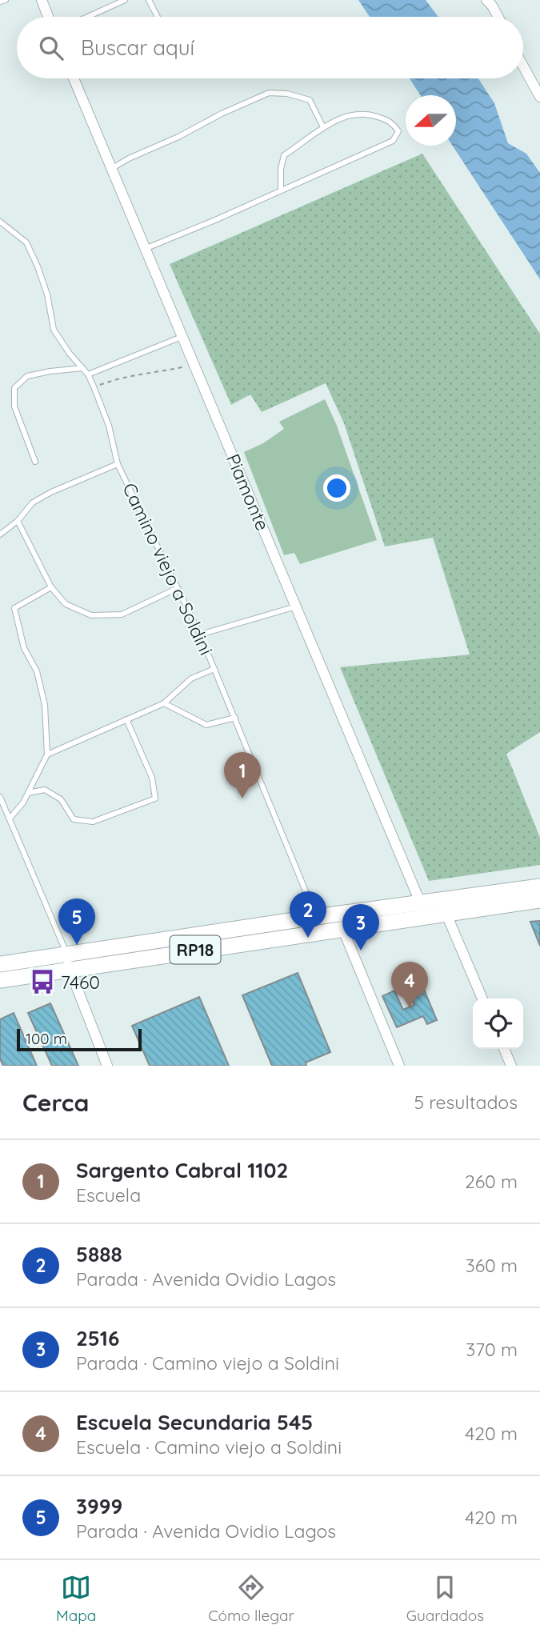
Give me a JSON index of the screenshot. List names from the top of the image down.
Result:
{
  "streets": {
    "main road": ["RP18"],
    "street": ["Piamonte"],
    "lane": ["Camino viejo a Soldini"]
  },
  "crossings": [
    ["Piamonte", "RP18"],
    ["Camino viejo a Soldini", "RP18"]
  ],
  "places": {
    "bus stop": ["7460"]
  },
  "scale_bar": "100 m",
  "north": "left",
  "page": {
    "search": "Buscar aquí",
    "pins": [
      "1",
      "2",
      "5",
      "3",
      "4"
    ],
    "scale": "100 m",
    "heading": ["Cerca", "5 resultados"],
    "list": [
      {
        "mark": "1",
        "name": "Sargento Cabral 1102",
        "note": "Escuela",
        "value": "260 m"
      },
      {
        "mark": "2",
        "name": "5888",
        "note": "Parada · Avenida Ovidio Lagos",
        "value": "360 m"
      },
      {
        "mark": "3",
        "name": "2516",
        "note": "Parada · Camino viejo a Soldini",
        "value": "370 m"
      },
      {
        "mark": "4",
        "name": "Escuela Secundaria 545",
        "note": "Escuela · Camino viejo a Soldini",
        "value": "420 m"
      },
      {
        "mark": "5",
        "name": "3999",
        "note": "Parada · Avenida Ovidio Lagos",
        "value": "420 m"
      }
    ],
    "nav": ["Mapa", "Cómo llegar", "Guardados"]
  }
}
